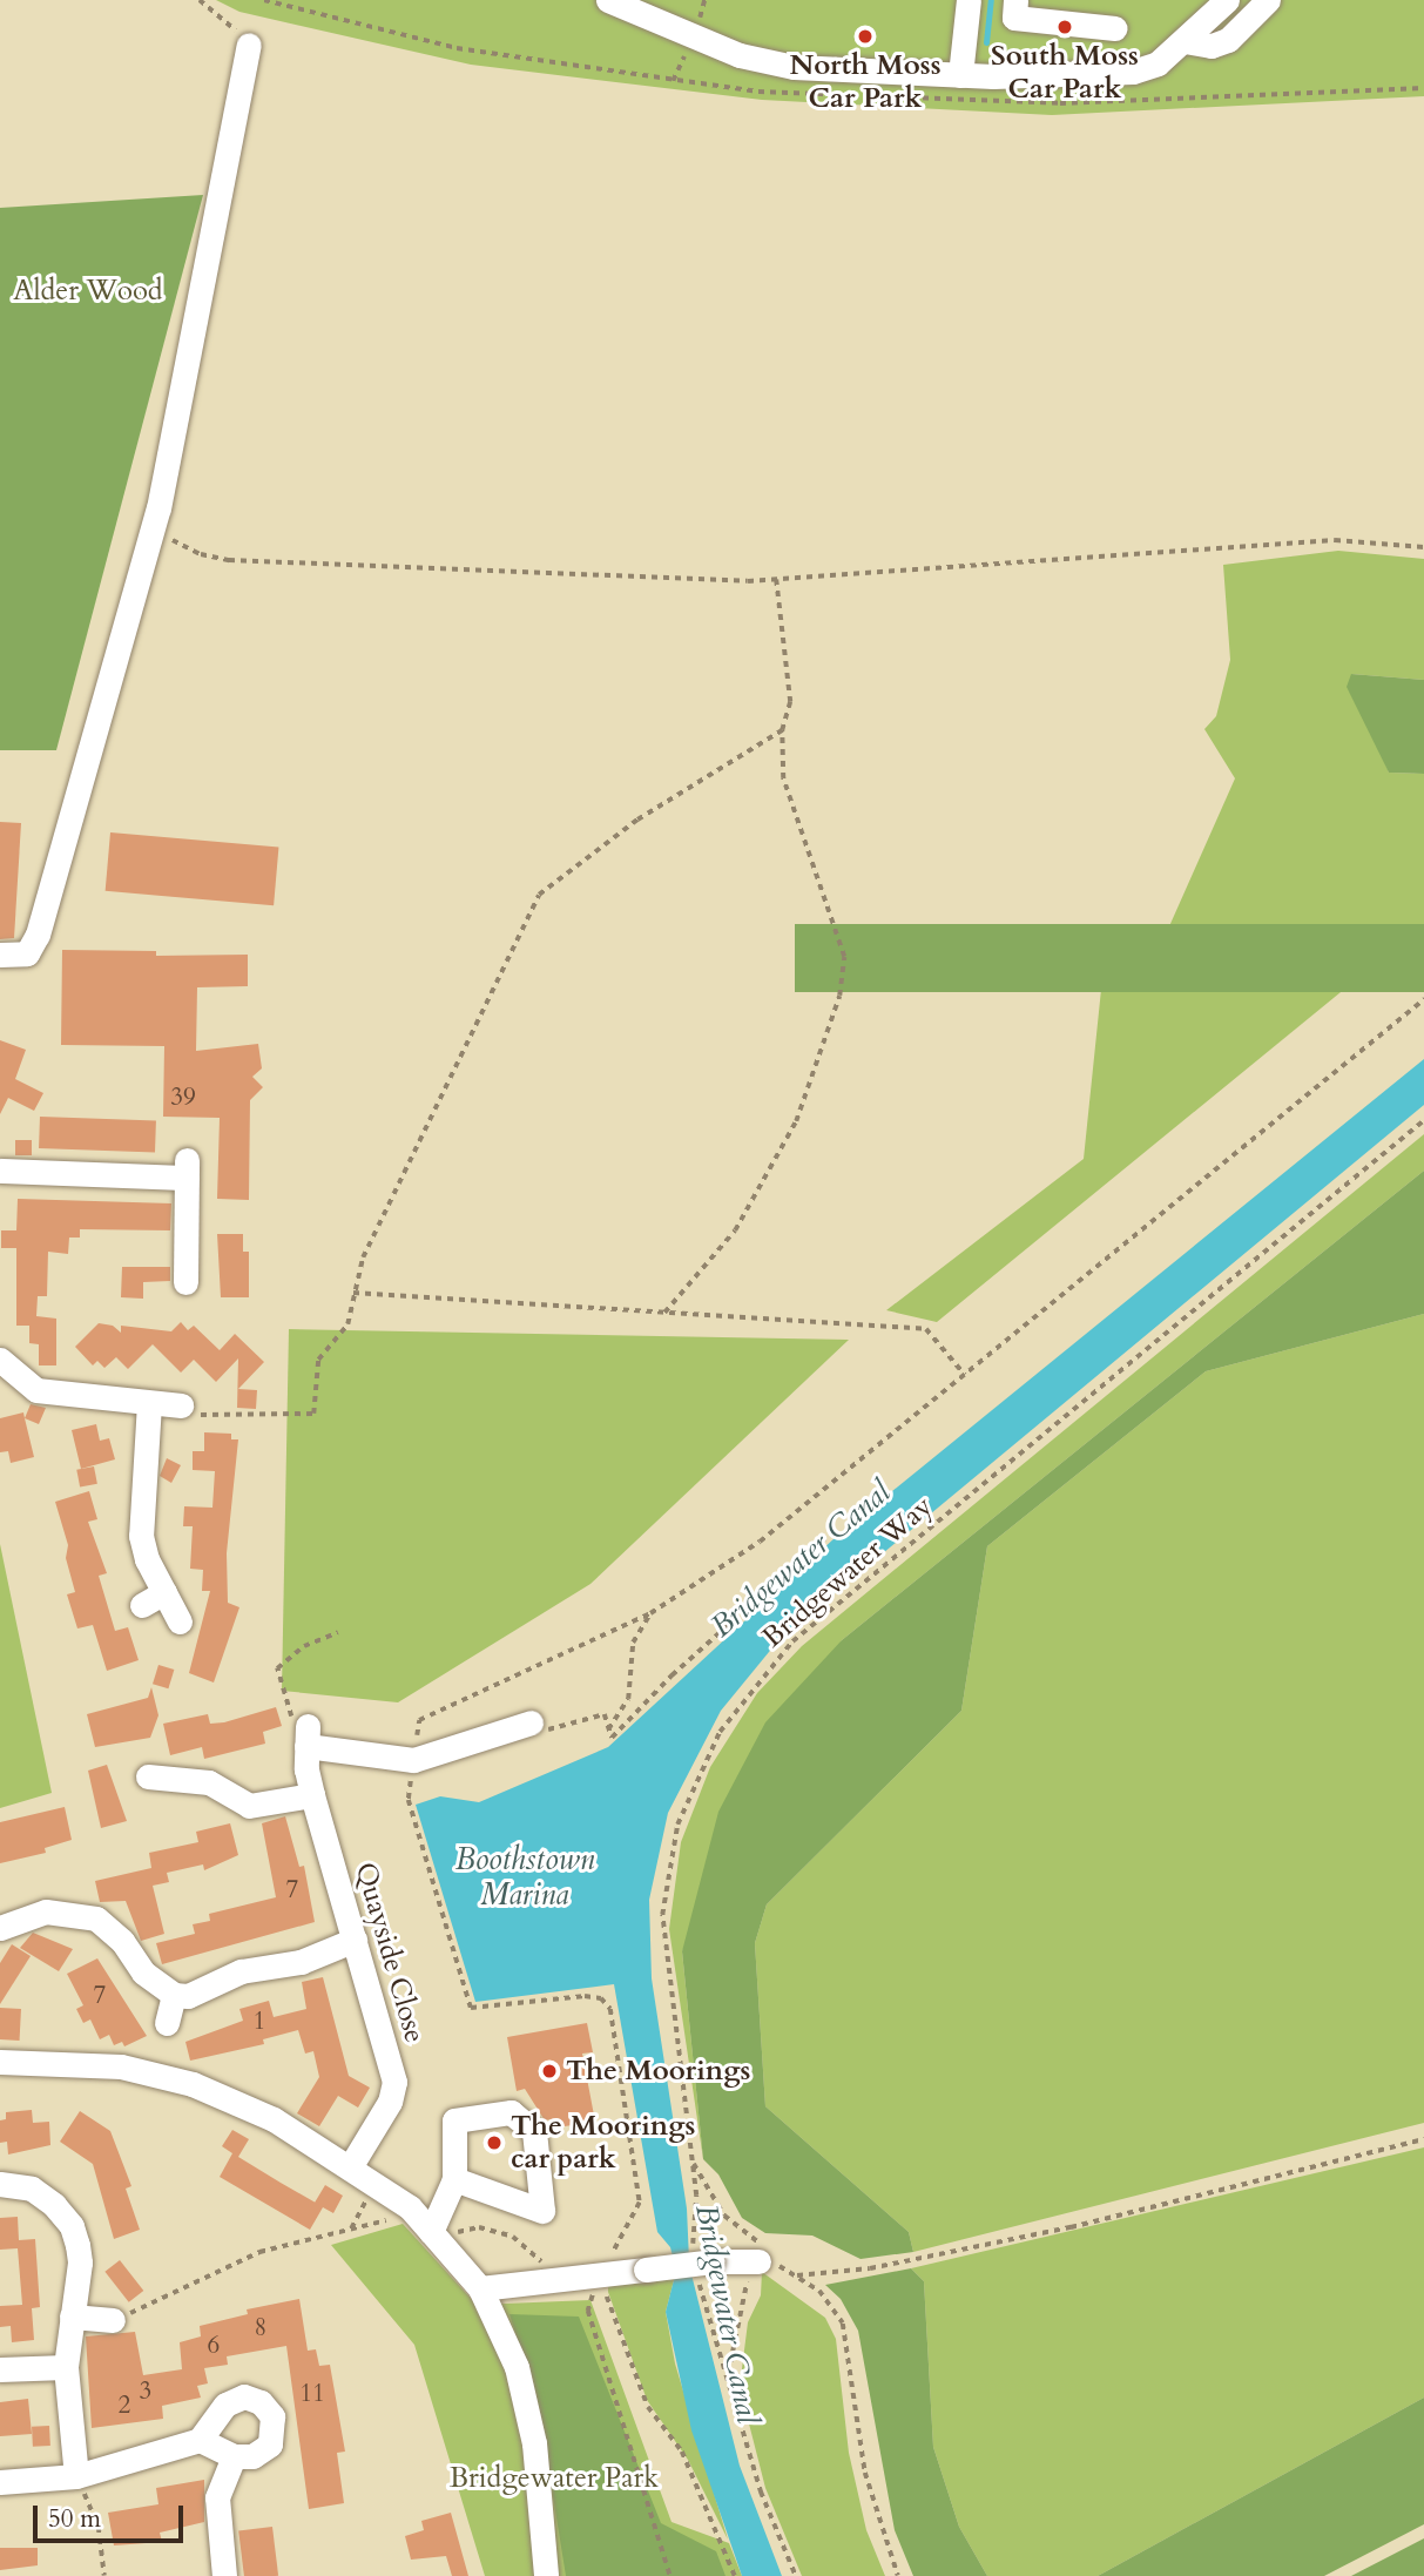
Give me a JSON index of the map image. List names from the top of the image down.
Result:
{
  "streets": {
    "street": ["Quayside Close"],
    "path": ["Bridgewater Way"]
  },
  "water": ["Bridgewater Canal", "Boothstown Marina"],
  "parks": ["Alder Wood", "Bridgewater Park"],
  "places": [
    "South Moss Car Park",
    "North Moss Car Park",
    "The Moorings",
    "The Moorings car park"
  ],
  "house_numbers": [
    "39",
    "7",
    "7",
    "1",
    "8",
    "6",
    "3",
    "11",
    "2"
  ],
  "scale_bar": "50 m"
}
